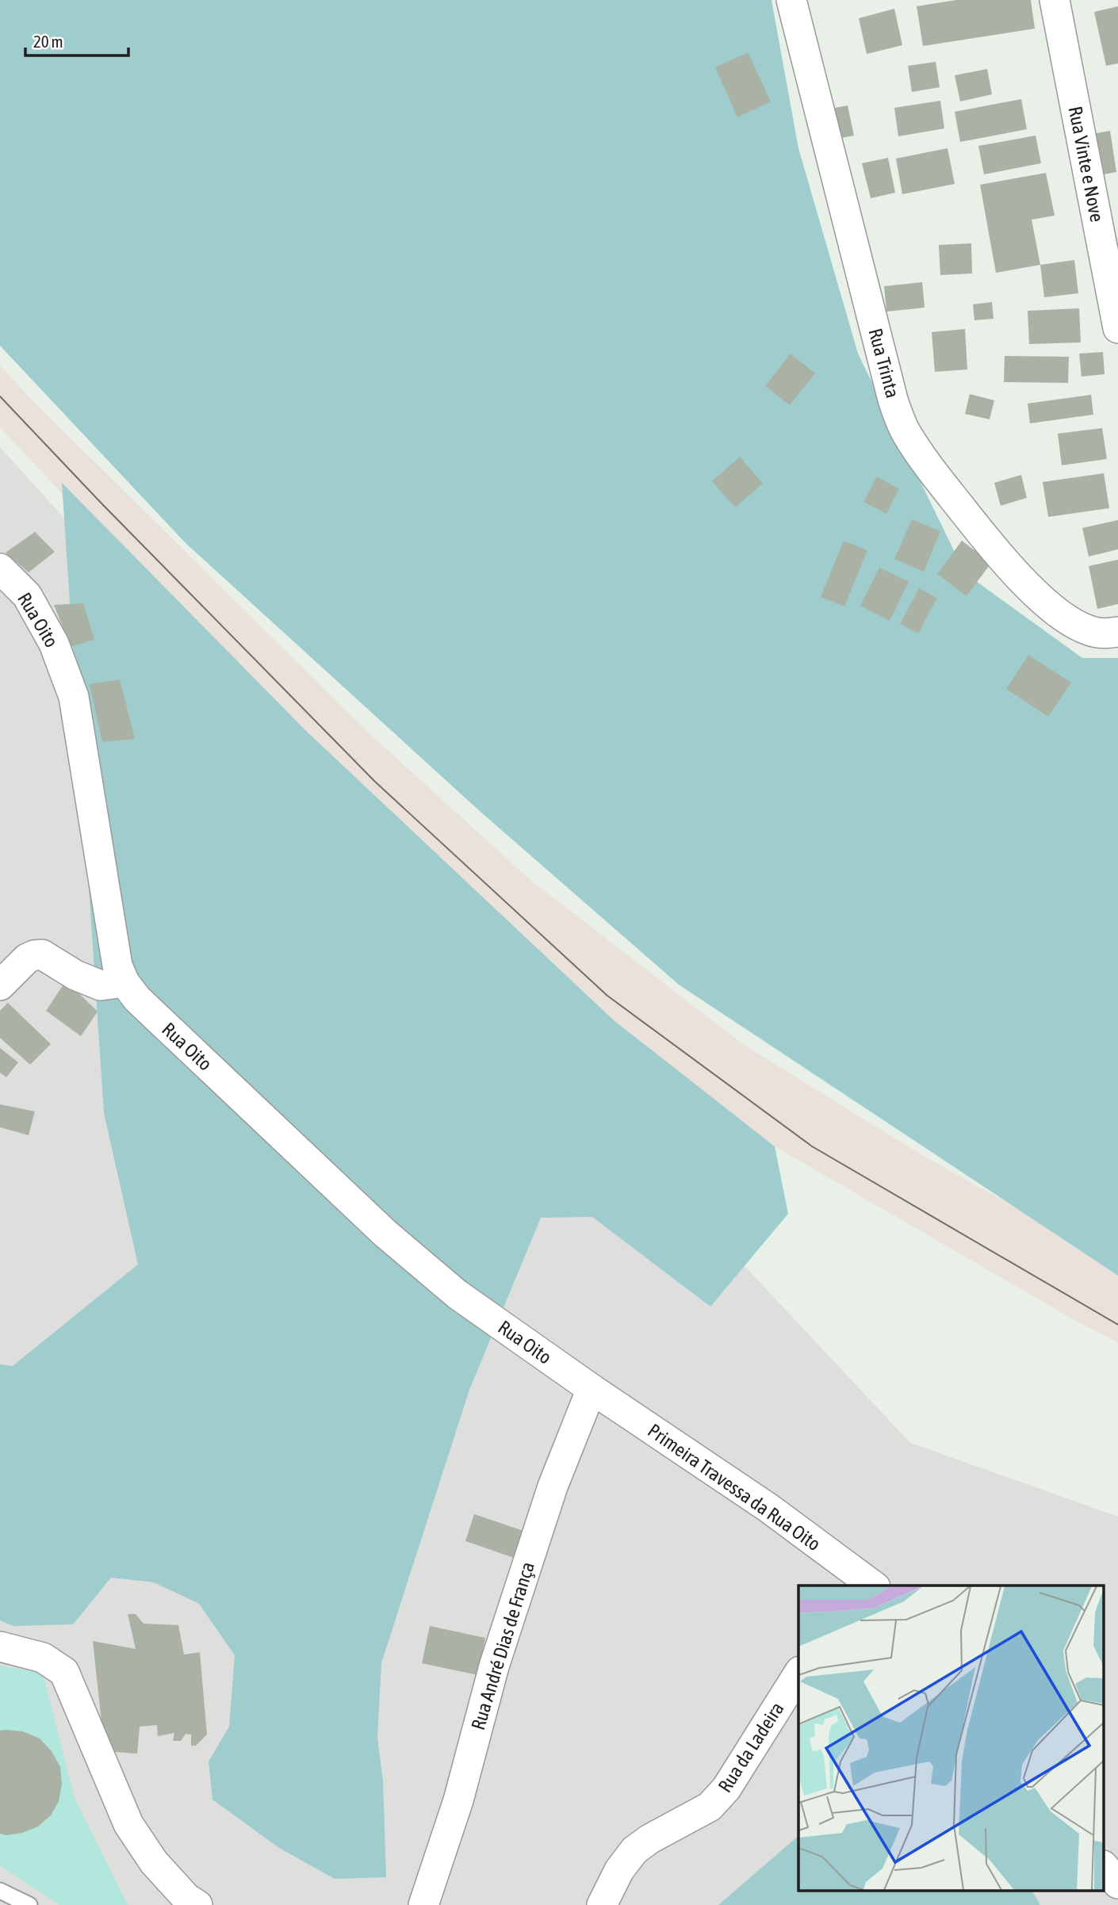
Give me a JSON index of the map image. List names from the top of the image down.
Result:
{
  "streets": {
    "street": [
      "Rua Vinte e Nove",
      "Rua Trinta",
      "Rua Oito",
      "Primeira Travessa da Rua Oito",
      "Rua André Dias de França",
      "Rua da Ladeira"
    ]
  },
  "crossings": [
    ["Rua Oito", "Primeira Travessa da Rua Oito"],
    ["Rua Oito", "Rua André Dias de França"],
    ["Primeira Travessa da Rua Oito", "Rua André Dias de França"]
  ],
  "scale_bar": "20 m"
}
